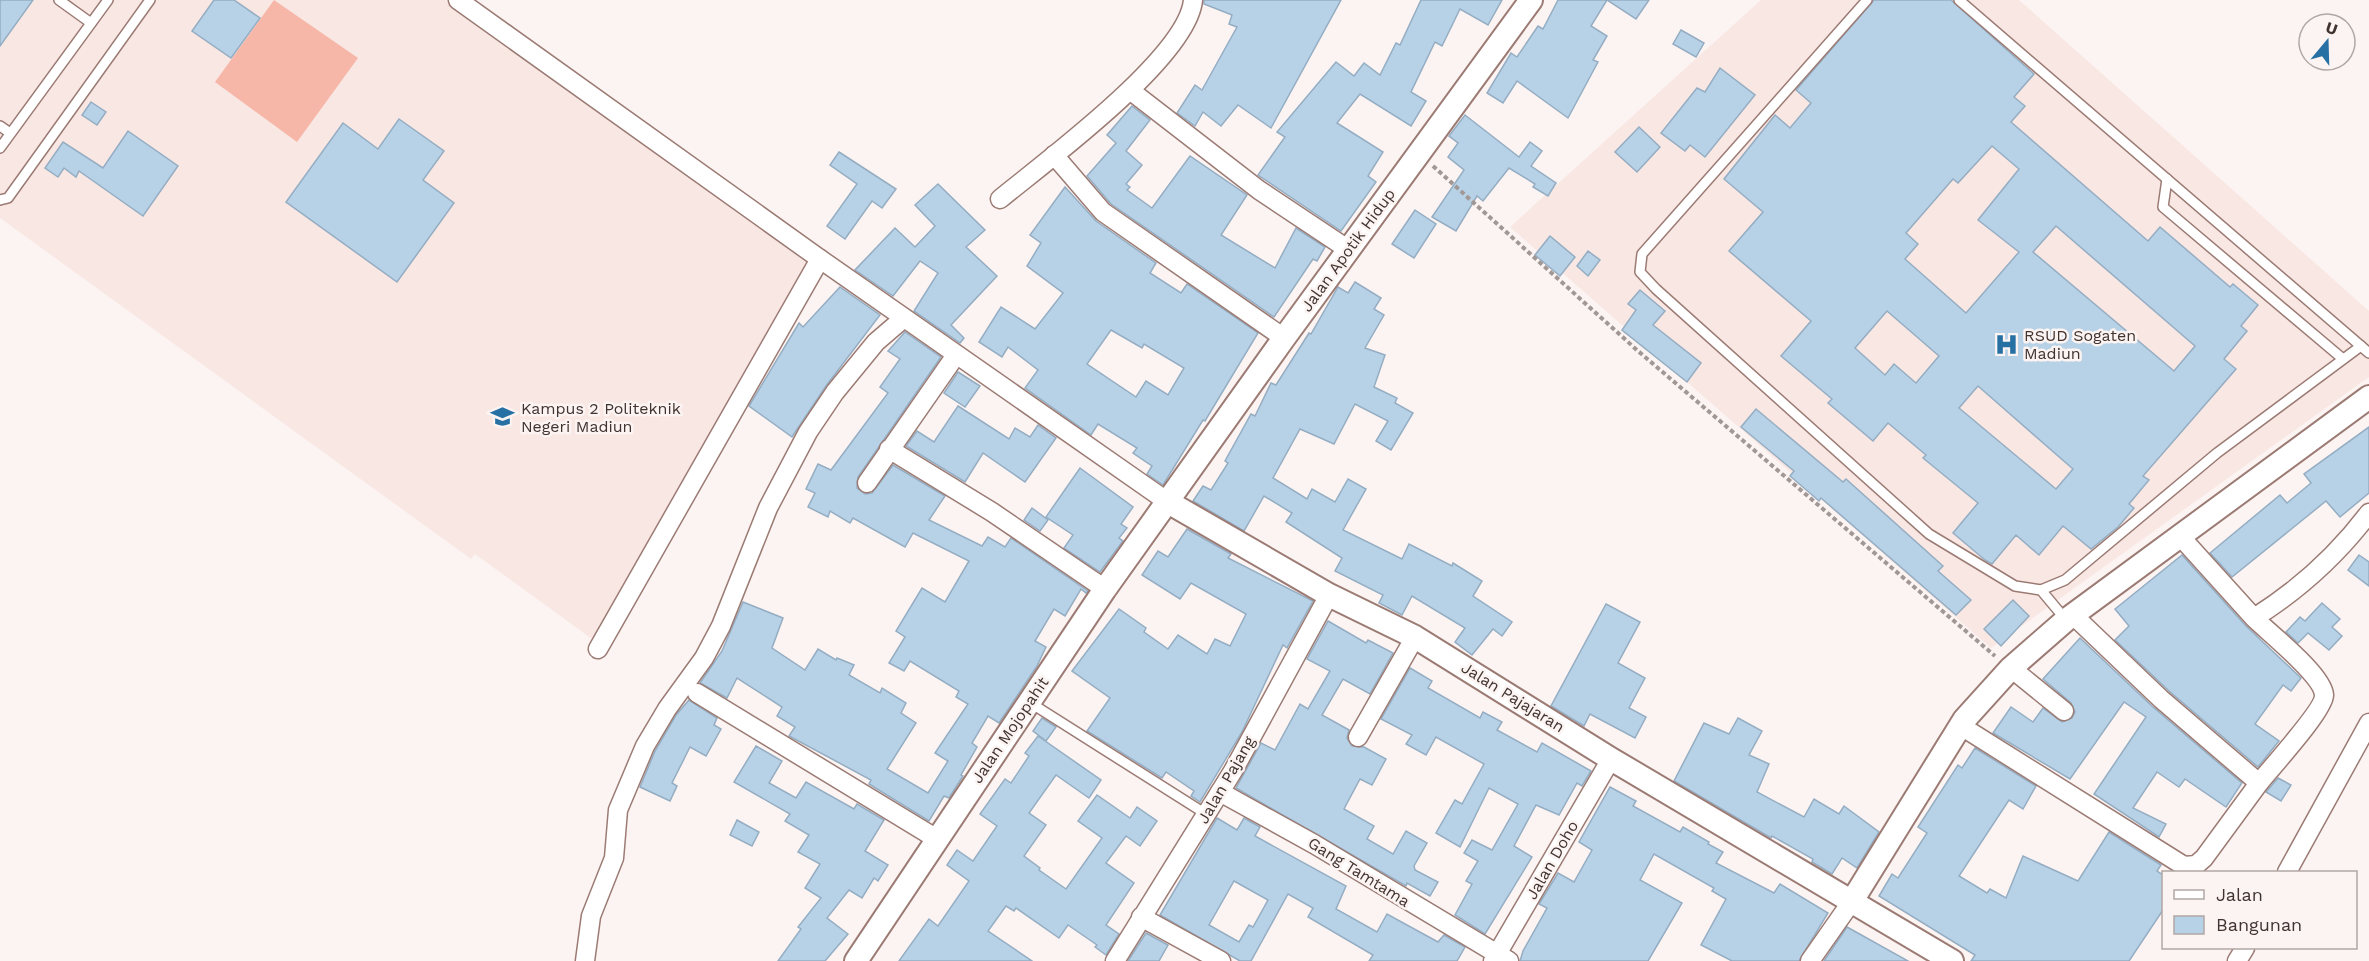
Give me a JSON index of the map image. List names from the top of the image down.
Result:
{
  "streets": {
    "street": [
      "Jalan Apotik Hidup",
      "Jalan Pajajaran",
      "Jalan Mojopahit",
      "Jalan Pajang",
      "Jalan Doho",
      "Gang Tamtama"
    ]
  },
  "crossings": [
    ["Jalan Apotik Hidup", "Jalan Pajajaran"],
    ["Jalan Apotik Hidup", "Jalan Mojopahit"],
    ["Jalan Pajajaran", "Jalan Mojopahit"],
    ["Jalan Pajajaran", "Jalan Pajang"],
    ["Jalan Pajajaran", "Jalan Doho"],
    ["Jalan Pajang", "Gang Tamtama"],
    ["Jalan Doho", "Gang Tamtama"]
  ],
  "places": {
    "hospital": ["RSUD Sogaten Madiun"],
    "school or university": ["Kampus 2 Politeknik Negeri Madiun"]
  },
  "legend": ["Jalan", "Bangunan"],
  "north": "top"
}
